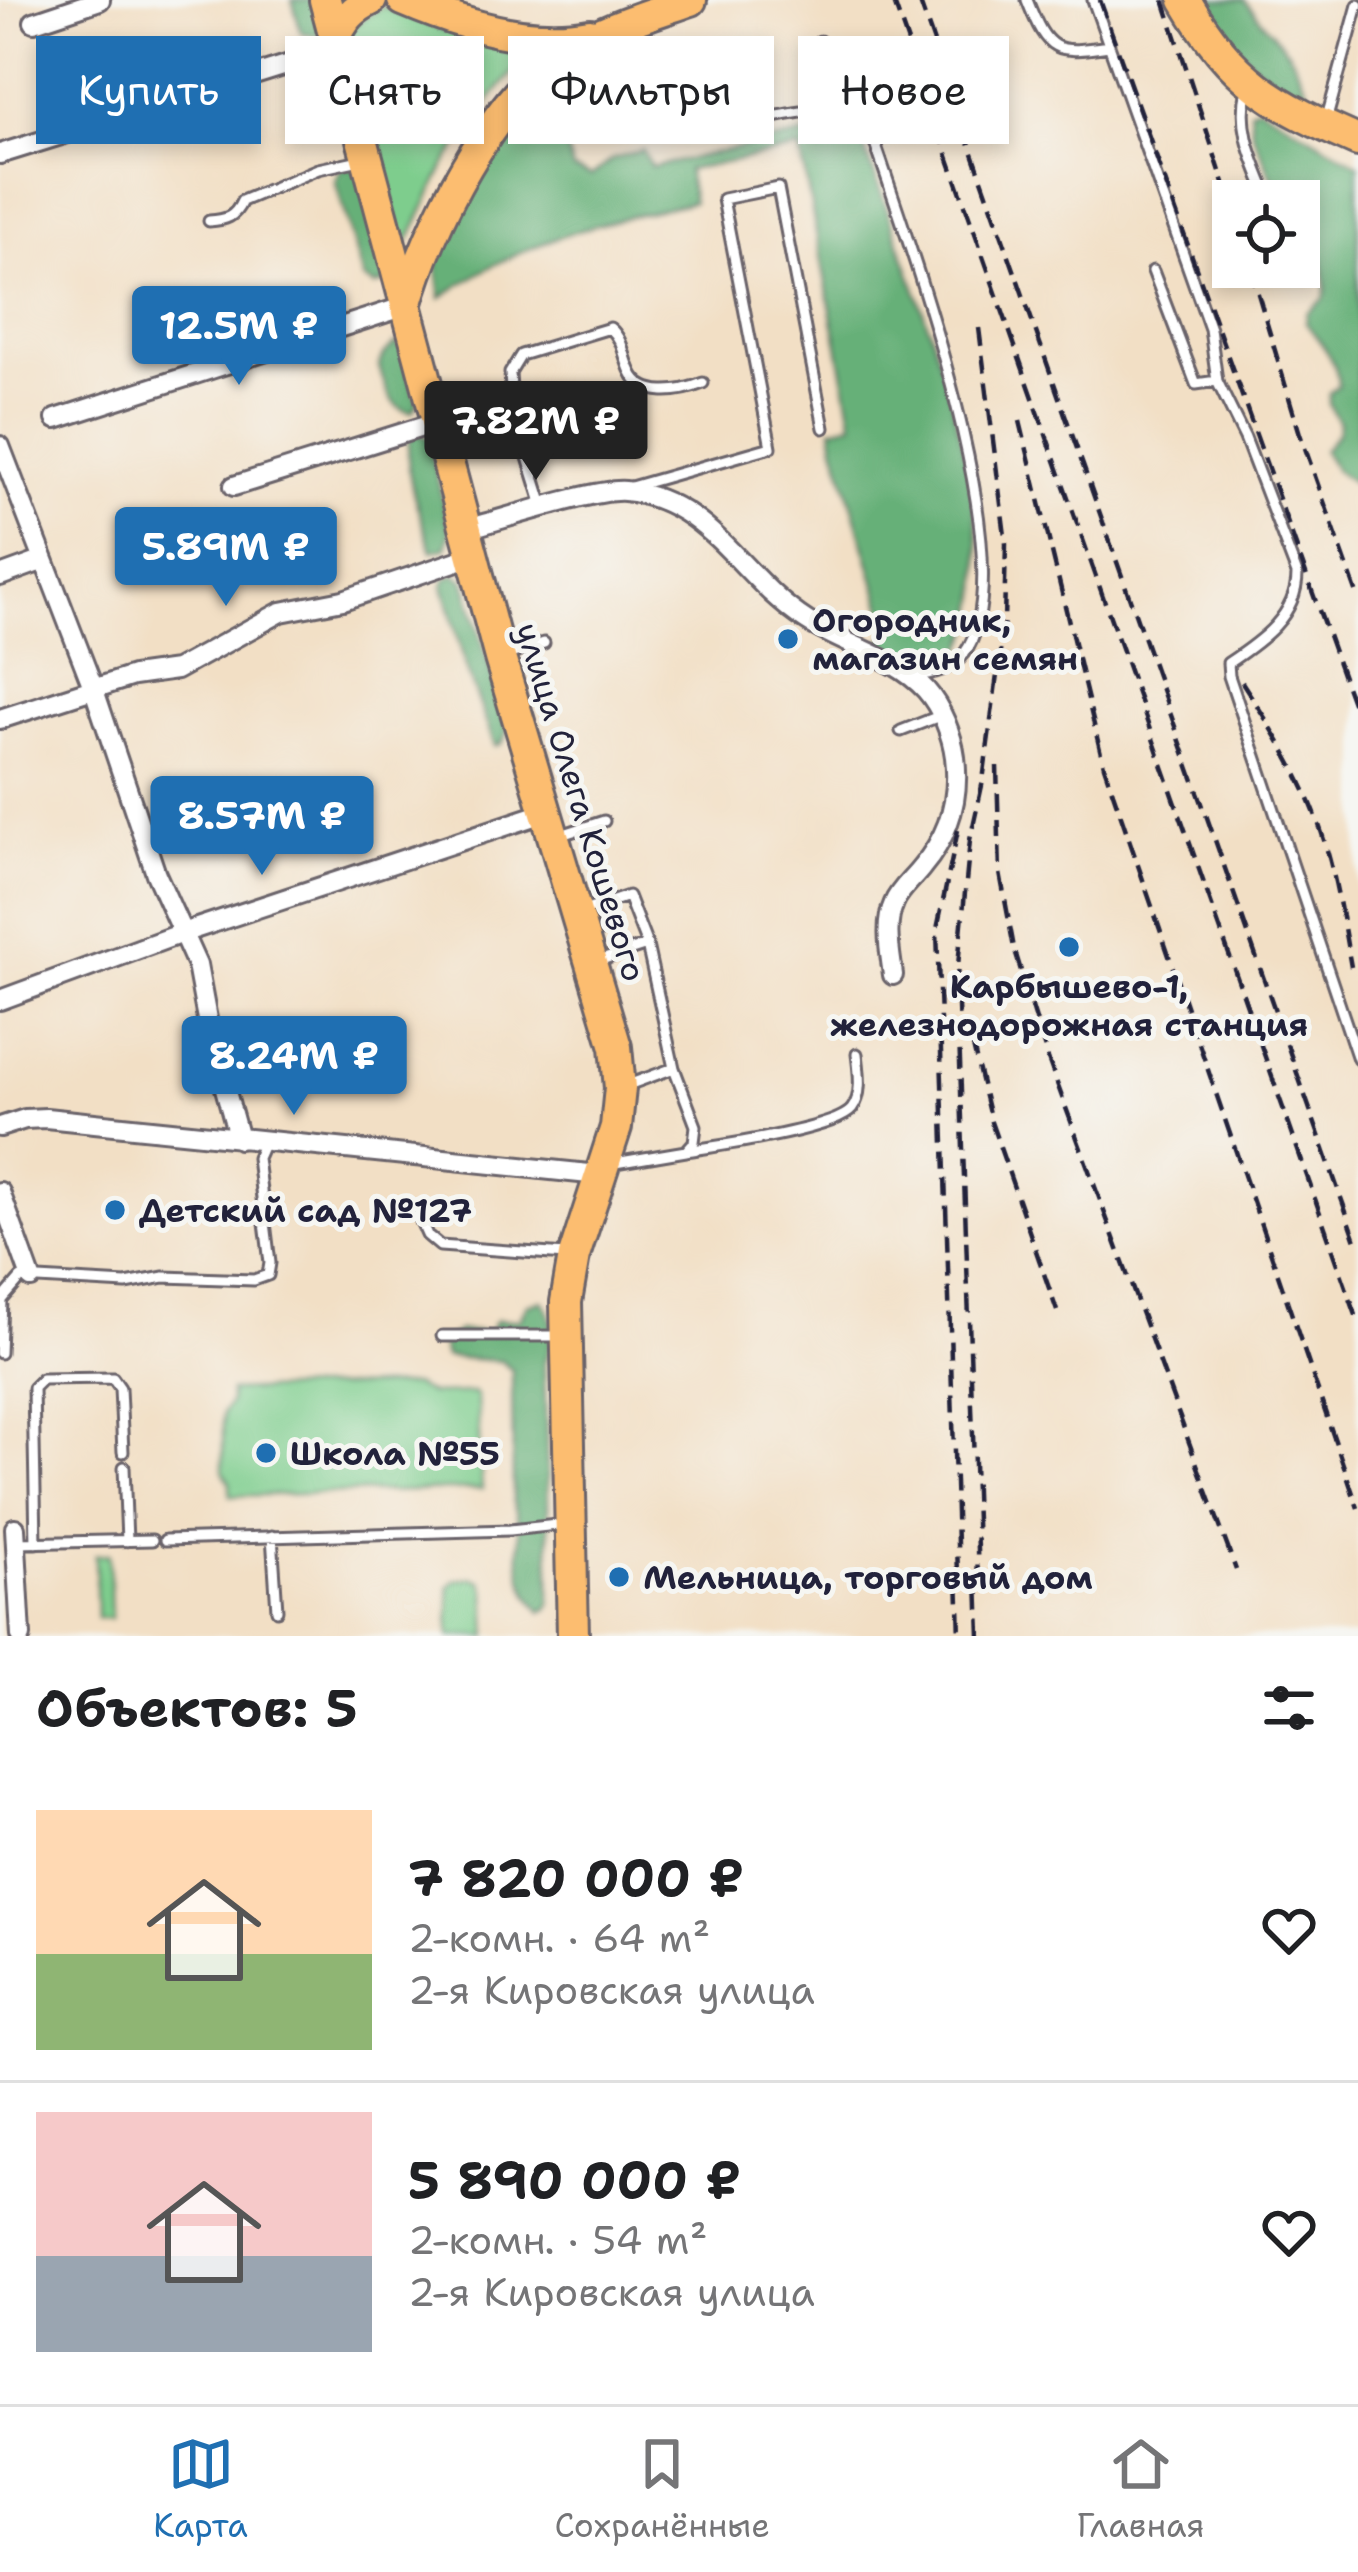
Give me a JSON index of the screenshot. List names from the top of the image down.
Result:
{
  "streets": {
    "main road": ["улица Олега Кошевого"]
  },
  "places": [
    "Огородник, магазин семян",
    "Карбышево-1, железнодорожная станция",
    "Детский сад №127",
    "Школа №55",
    "Мельница, торговый дом"
  ],
  "page": {
    "chip": [
      "Купить",
      "Снять",
      "Фильтры",
      "Новое"
    ],
    "price": [
      "12.5M ₽",
      "7.82M ₽",
      "5.89M ₽",
      "8.57M ₽",
      "8.24M ₽"
    ],
    "heading": "Объектов: 5",
    "list": [
      {
        "name": "7 820 000 ₽",
        "note": "2-комн. · 64 m² · 2-я Кировская улица"
      },
      {
        "name": "5 890 000 ₽",
        "note": "2-комн. · 54 m² · 2-я Кировская улица"
      }
    ],
    "tabs": ["Карта", "Сохранённые", "Главная"]
  }
}
